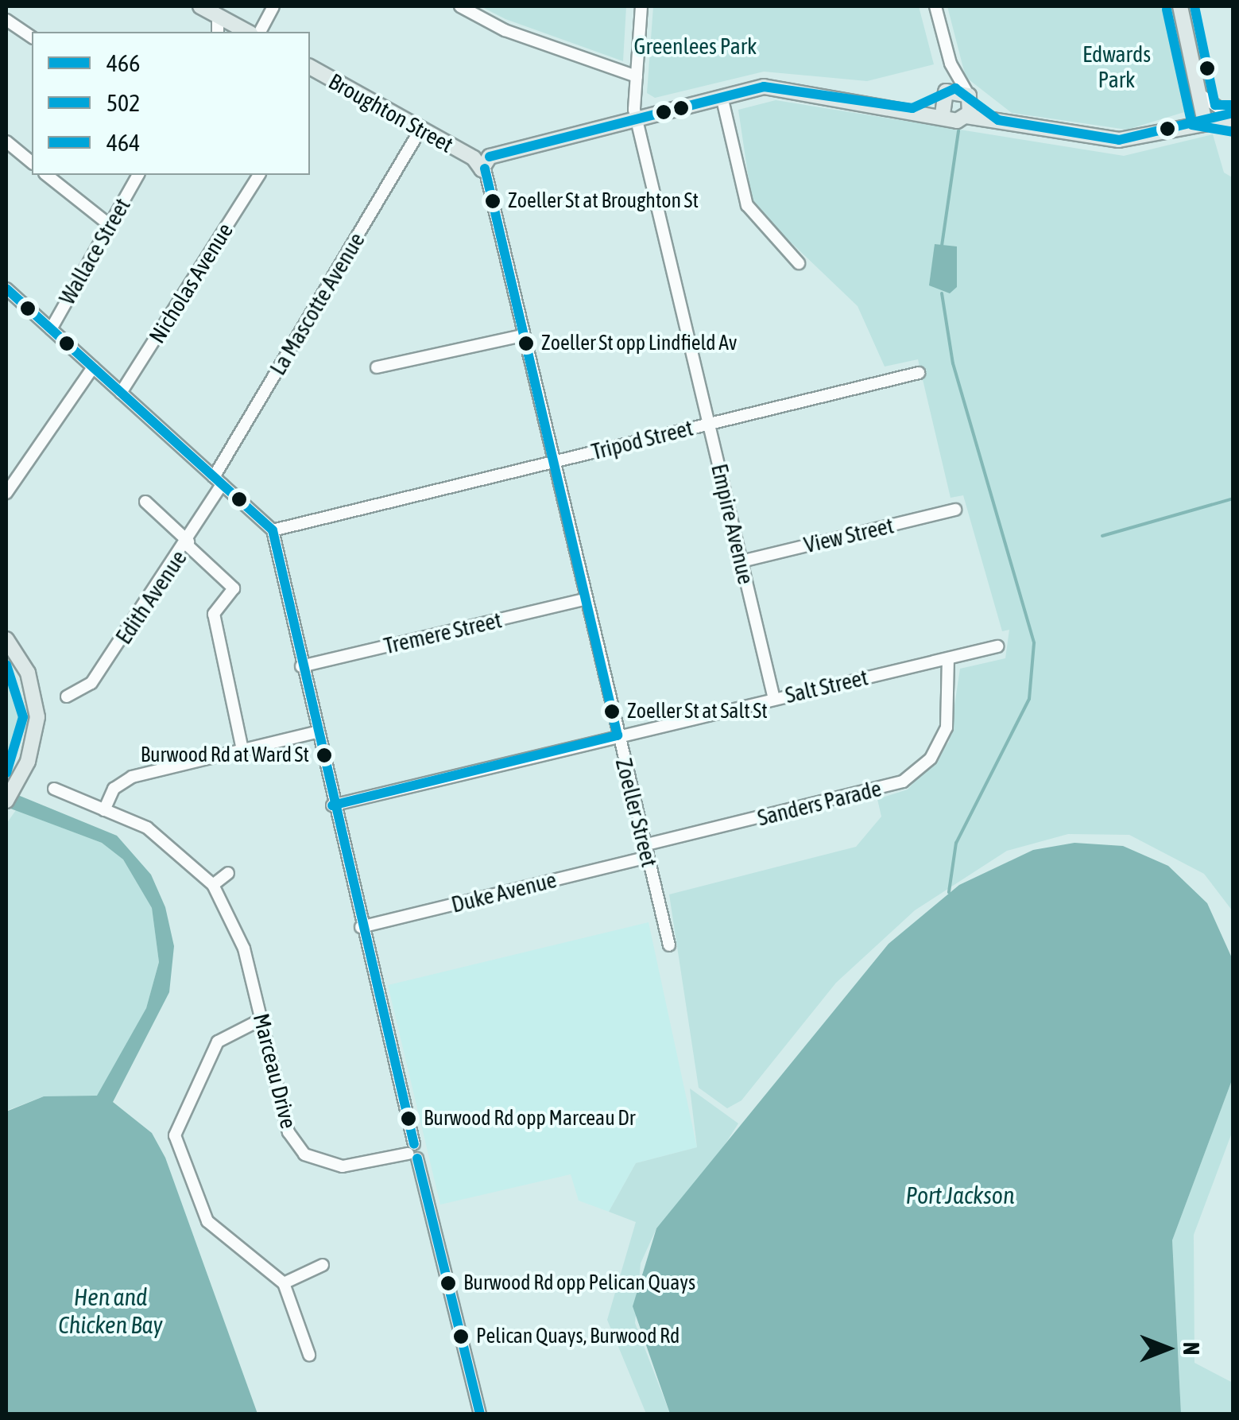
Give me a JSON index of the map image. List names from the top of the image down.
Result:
{
  "streets": {
    "main road": ["Broughton Street"],
    "street": [
      "Wallace Street",
      "Nicholas Avenue",
      "La Mascotte Avenue",
      "Tripod Street",
      "Empire Avenue",
      "View Street",
      "Edith Avenue",
      "Tremere Street",
      "Salt Street",
      "Sanders Parade",
      "Zoeller Street",
      "Duke Avenue",
      "Marceau Drive"
    ]
  },
  "crossings": [
    ["Broughton Street", "La Mascotte Avenue"],
    ["Broughton Street", "Zoeller Street"],
    ["La Mascotte Avenue", "Edith Avenue"],
    ["Tripod Street", "Empire Avenue"],
    ["Tripod Street", "Zoeller Street"],
    ["Empire Avenue", "View Street"],
    ["Empire Avenue", "Salt Street"],
    ["Tremere Street", "Zoeller Street"],
    ["Salt Street", "Sanders Parade"],
    ["Salt Street", "Zoeller Street"],
    ["Sanders Parade", "Zoeller Street"],
    ["Sanders Parade", "Duke Avenue"],
    ["Zoeller Street", "Duke Avenue"]
  ],
  "water": ["Port Jackson", "Hen and Chicken Bay"],
  "parks": ["Greenlees Park", "Edwards Park"],
  "places": [
    "Zoeller St at Broughton St",
    "Zoeller St opp Lindfield Av",
    "Zoeller St at Salt St",
    "Burwood Rd at Ward St",
    "Burwood Rd opp Marceau Dr",
    "Burwood Rd opp Pelican Quays",
    "Pelican Quays, Burwood Rd"
  ],
  "lines": ["transit line 464", "transit line 502", "transit line 466"],
  "legend": ["466", "502", "464"],
  "north": "right"
}
